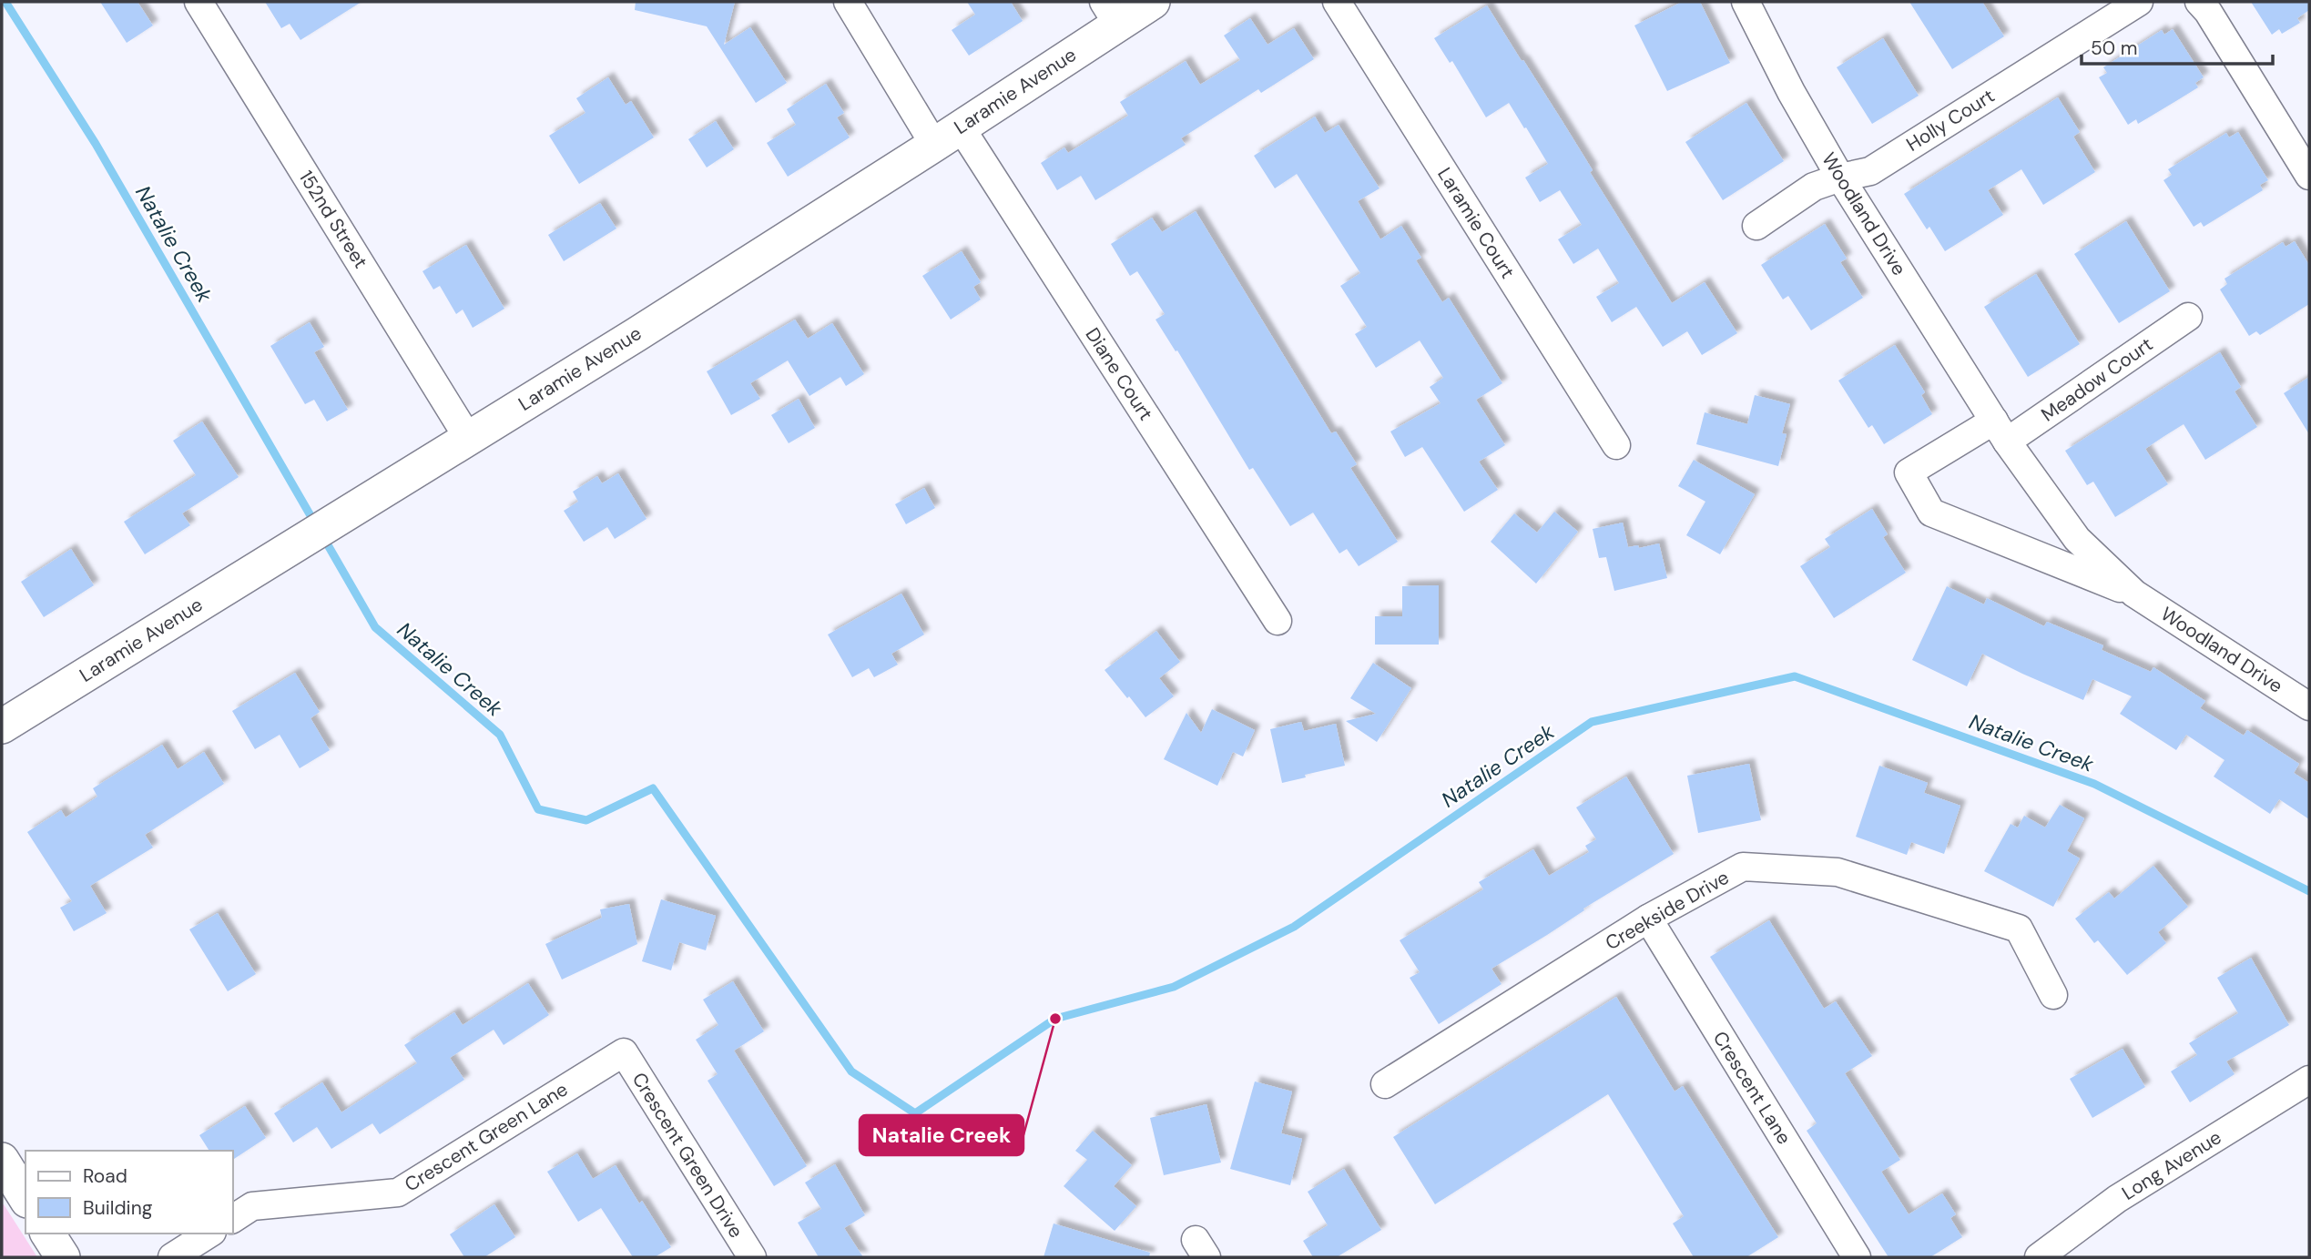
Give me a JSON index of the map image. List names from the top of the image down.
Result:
{
  "streets": {
    "street": [
      "Laramie Avenue",
      "Holly Court",
      "Woodland Drive",
      "152nd Street",
      "Laramie Court",
      "Diane Court",
      "Meadow Court",
      "Creekside Drive",
      "Crescent Lane",
      "Crescent Green Lane",
      "Crescent Green Drive",
      "Long Avenue"
    ]
  },
  "crossings": [
    ["Laramie Avenue", "152nd Street"],
    ["Laramie Avenue", "Diane Court"],
    ["Holly Court", "Woodland Drive"],
    ["Woodland Drive", "Meadow Court"],
    ["Creekside Drive", "Crescent Lane"],
    ["Crescent Green Lane", "Crescent Green Drive"]
  ],
  "water": ["Natalie Creek"],
  "places": ["Natalie Creek"],
  "legend": ["Road", "Building"],
  "scale_bar": "50 m"
}
